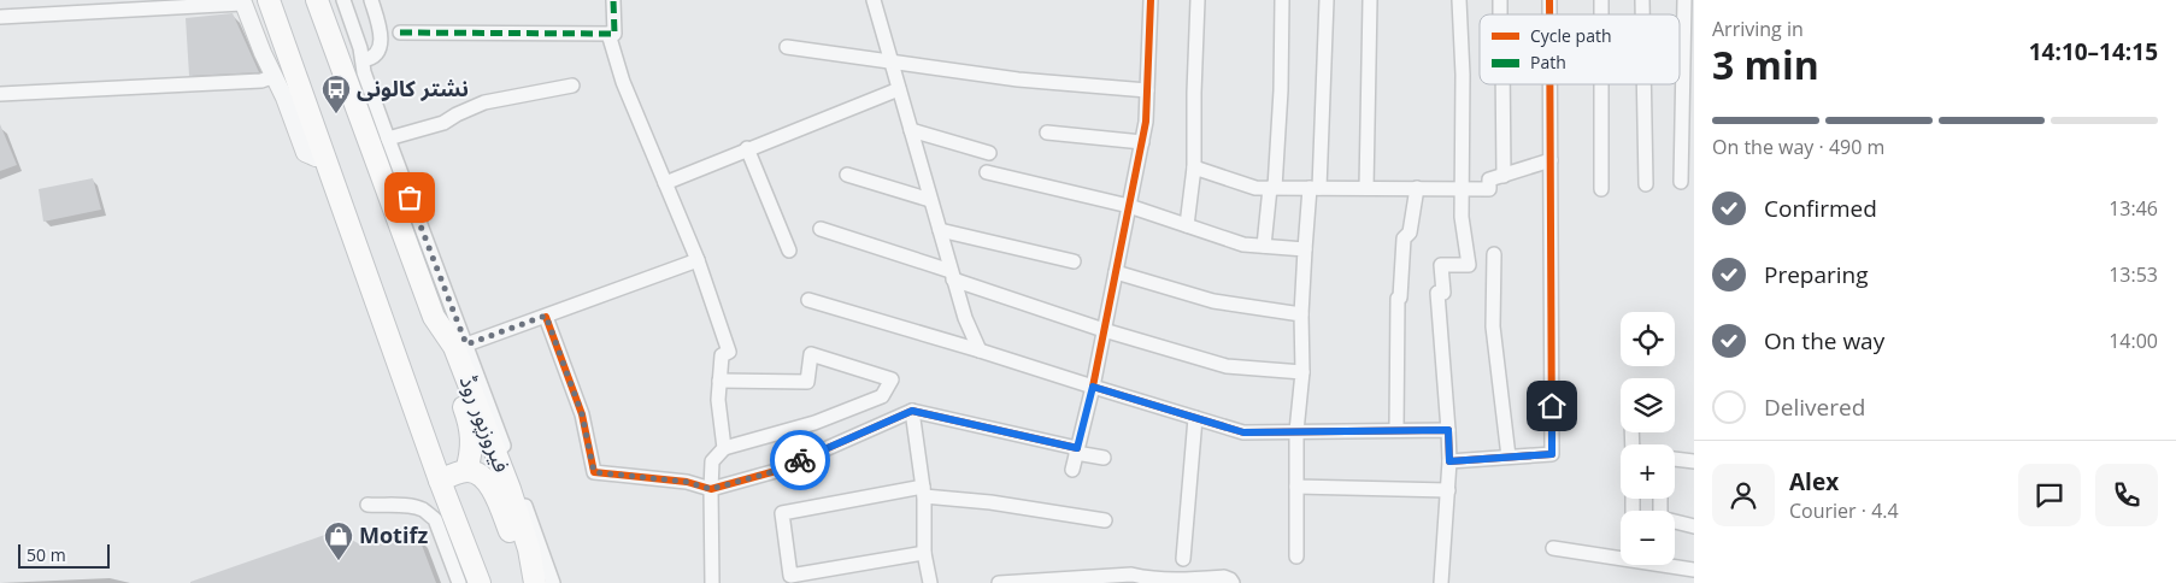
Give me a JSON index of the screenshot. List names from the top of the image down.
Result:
{
  "streets": {
    "main road": ["فیروزپور روڈ"]
  },
  "places": {
    "bus stop": ["نشتر کالونی"],
    "shop": ["Motifz"]
  },
  "legend": ["Cycle path", "Path"],
  "scale_bar": "50 m",
  "page": {
    "heading": ["3 min", "Arriving in", "14:10–14:15"],
    "panel": ["Alex", "Courier · 4.4"],
    "bar": "On the way · 490 m",
    "list": [
      ["Confirmed", "13:46"],
      ["Preparing", "13:53"],
      ["On the way", "14:00"],
      "Delivered"
    ],
    "map_buttons": ["+", "−"],
    "scale": "50 m"
  }
}
